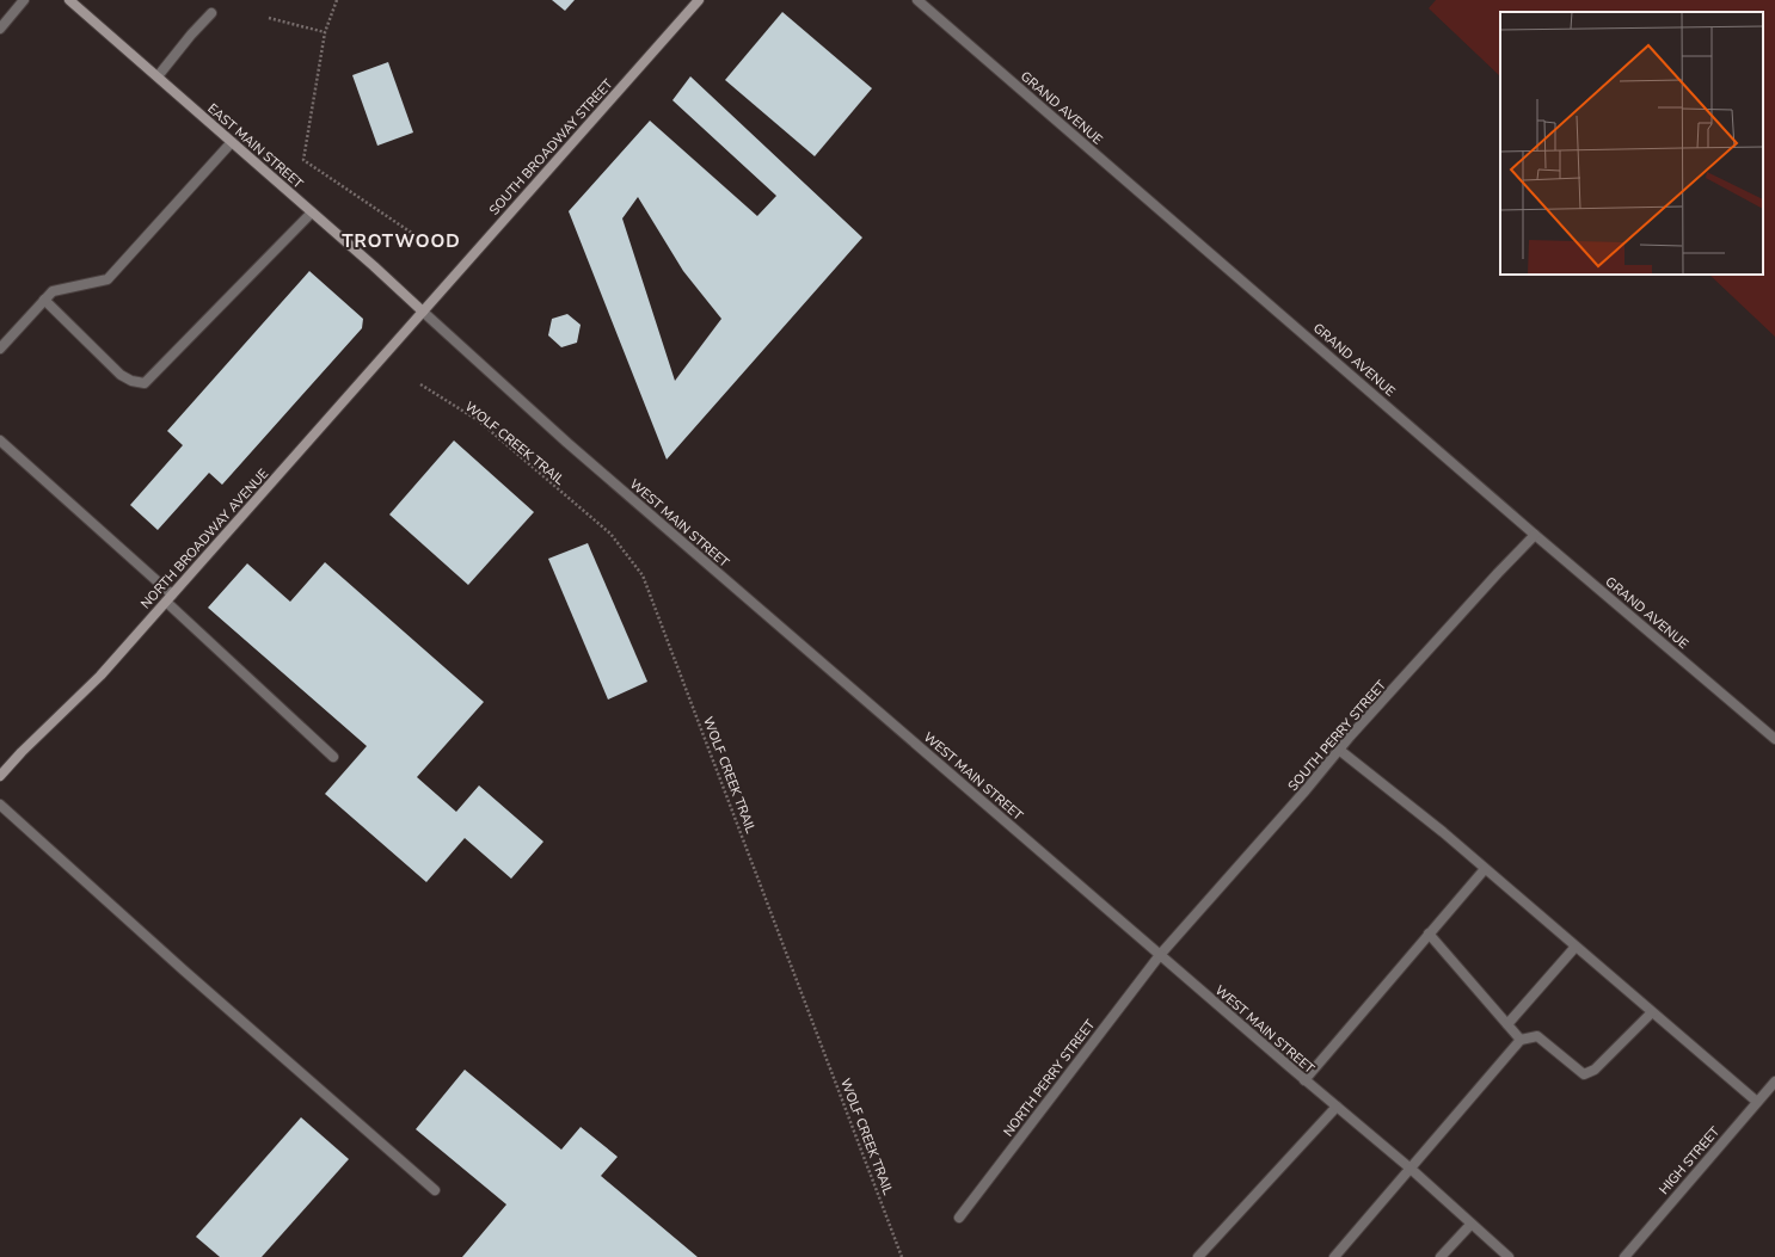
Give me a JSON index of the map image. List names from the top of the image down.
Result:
{
  "streets": {
    "main road": ["EAST MAIN STREET", "SOUTH BROADWAY STREET", "NORTH BROADWAY AVENUE"],
    "street": [
      "GRAND AVENUE",
      "WEST MAIN STREET",
      "SOUTH PERRY STREET",
      "NORTH PERRY STREET",
      "HIGH STREET"
    ],
    "path": ["WOLF CREEK TRAIL"]
  },
  "crossings": [
    ["GRAND AVENUE", "SOUTH PERRY STREET"],
    ["EAST MAIN STREET", "SOUTH BROADWAY STREET"],
    ["EAST MAIN STREET", "WEST MAIN STREET"],
    ["EAST MAIN STREET", "NORTH BROADWAY AVENUE"],
    ["SOUTH BROADWAY STREET", "WEST MAIN STREET"],
    ["SOUTH BROADWAY STREET", "NORTH BROADWAY AVENUE"],
    ["WEST MAIN STREET", "NORTH BROADWAY AVENUE"],
    ["WEST MAIN STREET", "SOUTH PERRY STREET"],
    ["WEST MAIN STREET", "NORTH PERRY STREET"],
    ["SOUTH PERRY STREET", "NORTH PERRY STREET"]
  ],
  "districts": ["TROTWOOD"]
}
